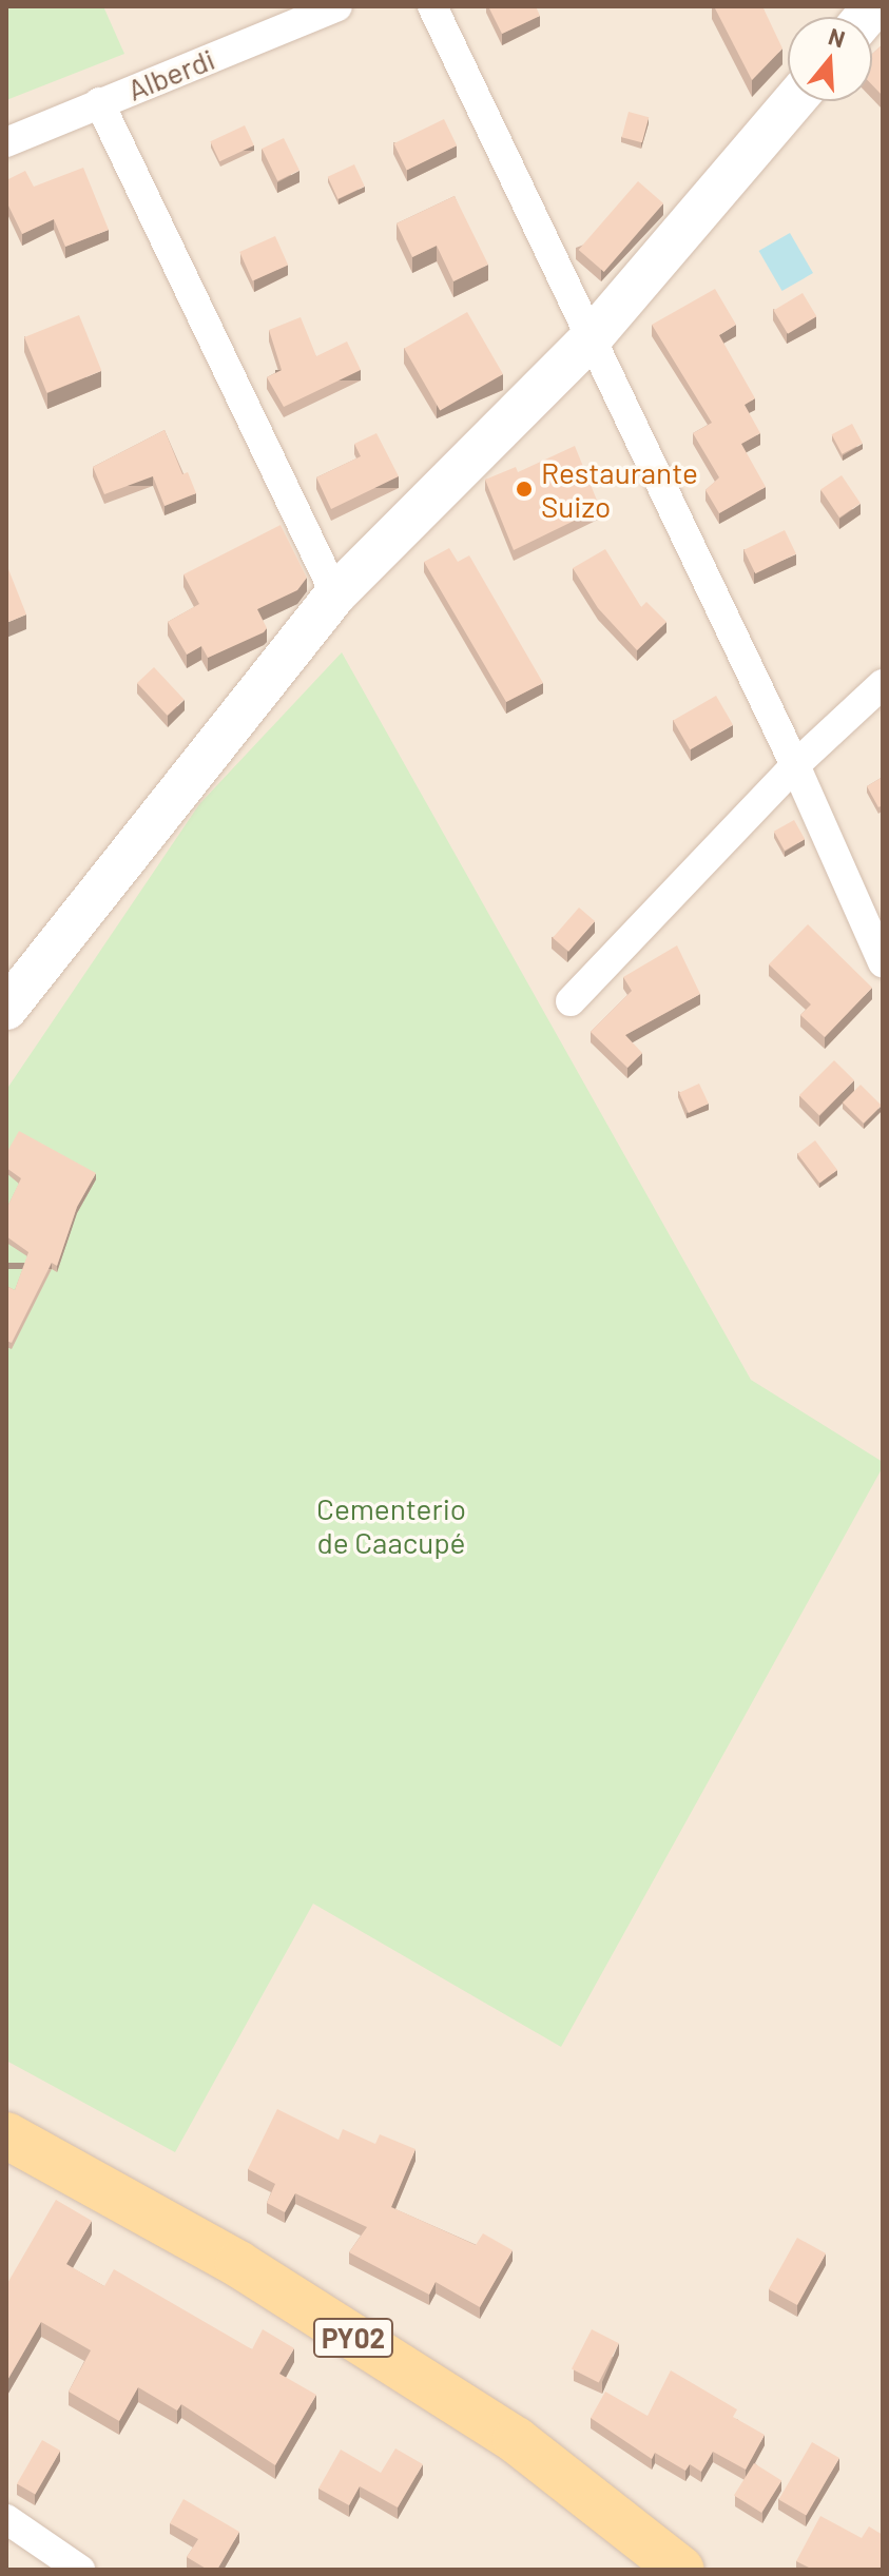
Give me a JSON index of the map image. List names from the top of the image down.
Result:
{
  "streets": {
    "main road": ["PY02"],
    "street": ["Alberdi"]
  },
  "parks": ["Cementerio de Caacupé"],
  "places": ["Restaurante Suizo"],
  "north": "top"
}
